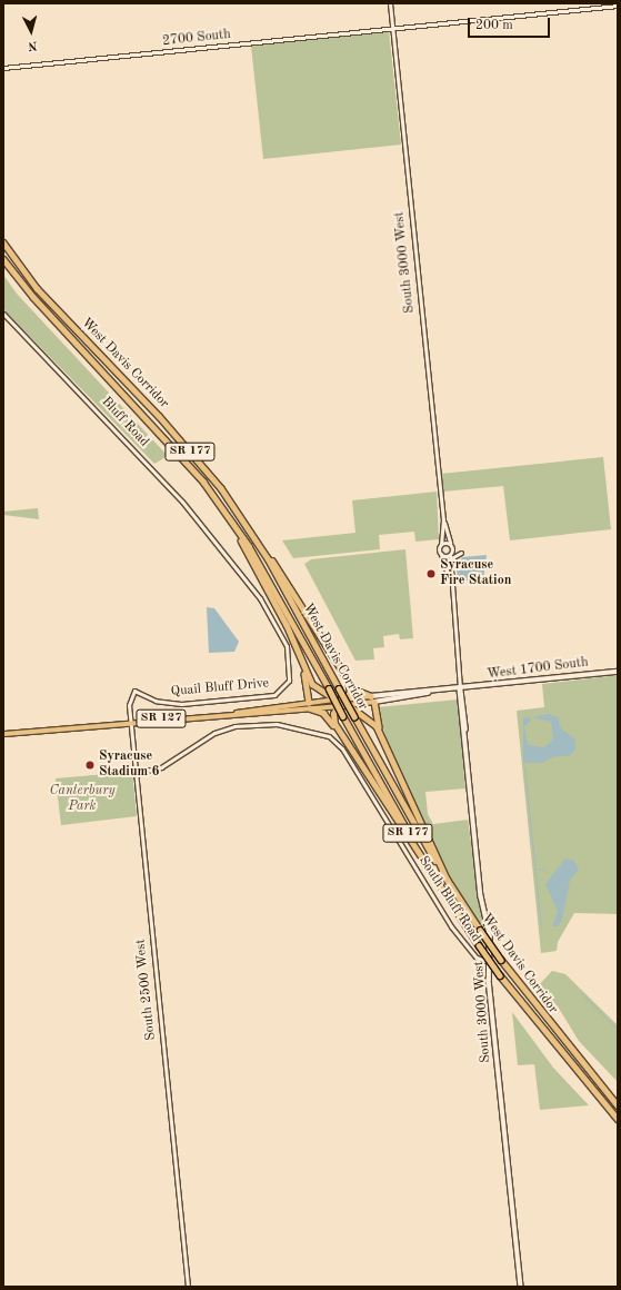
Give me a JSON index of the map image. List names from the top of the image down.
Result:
{
  "streets": {
    "highway": ["West Davis Corridor", "SR 177"],
    "main road": ["South 3000 West", "West 1700 South", "SR 127"],
    "street": [
      "2700 South",
      "Bluff Road",
      "Quail Bluff Drive",
      "South Bluff Road",
      "South 2500 West"
    ]
  },
  "crossings": [
    ["2700 South", "South 3000 West"],
    ["South 3000 West", "West 1700 South"],
    ["South 3000 West", "SR 127"],
    ["South 3000 West", "South Bluff Road"],
    ["Bluff Road", "Quail Bluff Drive"],
    ["West 1700 South", "SR 127"],
    ["Quail Bluff Drive", "South 2500 West"],
    ["SR 127", "South 2500 West"],
    ["South Bluff Road", "South 2500 West"]
  ],
  "parks": ["Canterbury Park"],
  "places": ["Syracuse Fire Station", "Syracuse Stadium 6"],
  "scale_bar": "200 m",
  "north": "bottom"
}
